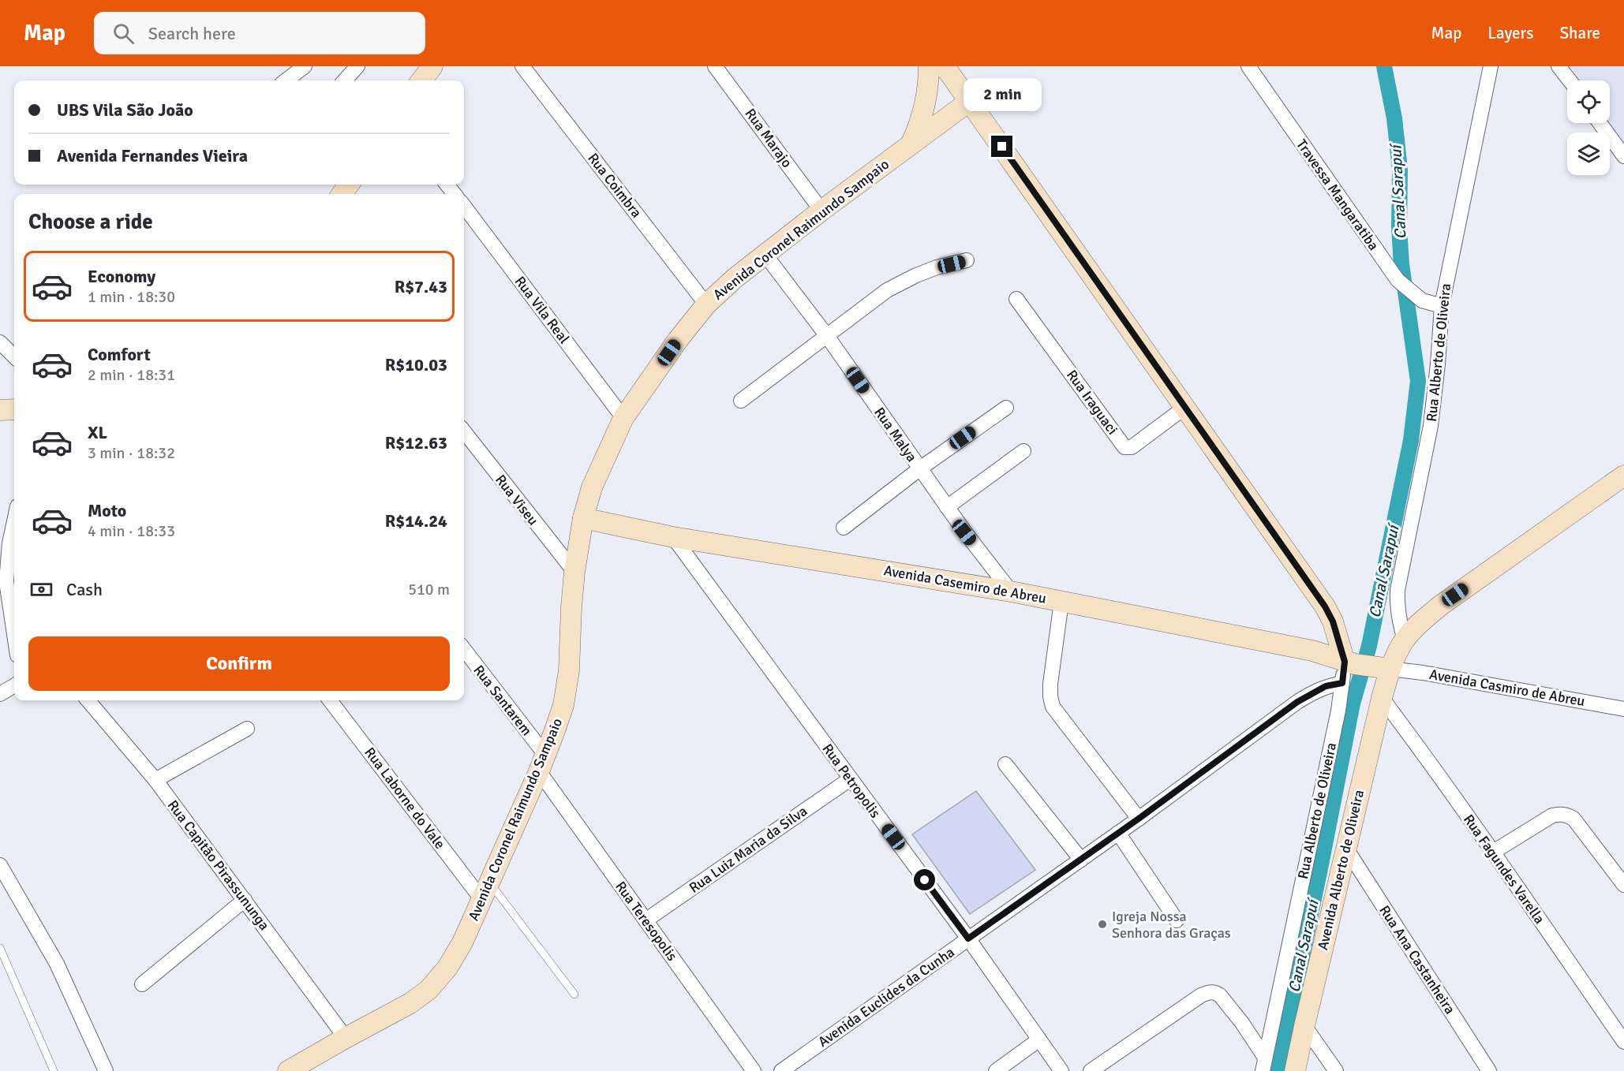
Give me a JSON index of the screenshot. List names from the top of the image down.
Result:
{
  "streets": {
    "main road": ["Avenida Coronel Raimundo Sampaio", "Avenida Casemiro de Abreu", "Avenida Alberto de Oliveira"],
    "street": [
      "Rua Marajo",
      "Rua Coimbra",
      "Travessa Mangaratiba",
      "Rua Vila Real",
      "Rua Alberto de Oliveira",
      "Rua Iraguaci",
      "Rua Malya",
      "Rua Viseu",
      "Avenida Casmiro de Abreu",
      "Rua Santarem",
      "Rua Petropolis",
      "Rua Laborne do Vale",
      "Rua Luiz Maria da Silva",
      "Rua Capitão Pirassununga",
      "Rua Fagundes Varella",
      "Rua Teresopolis",
      "Rua Ana Castanheira",
      "Avenida Euclides da Cunha"
    ]
  },
  "crossings": [
    ["Rua Marajo", "Avenida Coronel Raimundo Sampaio"],
    ["Rua Coimbra", "Avenida Coronel Raimundo Sampaio"],
    ["Travessa Mangaratiba", "Rua Alberto de Oliveira"],
    ["Avenida Coronel Raimundo Sampaio", "Rua Vila Real"],
    ["Avenida Coronel Raimundo Sampaio", "Rua Malya"],
    ["Avenida Coronel Raimundo Sampaio", "Rua Viseu"],
    ["Avenida Coronel Raimundo Sampaio", "Avenida Casemiro de Abreu"],
    ["Avenida Coronel Raimundo Sampaio", "Rua Santarem"],
    ["Avenida Coronel Raimundo Sampaio", "Rua Laborne do Vale"],
    ["Avenida Coronel Raimundo Sampaio", "Rua Capitão Pirassununga"],
    ["Avenida Coronel Raimundo Sampaio", "Rua Teresopolis"],
    ["Rua Alberto de Oliveira", "Avenida Casemiro de Abreu"],
    ["Rua Alberto de Oliveira", "Avenida Euclides da Cunha"],
    ["Rua Malya", "Avenida Casemiro de Abreu"],
    ["Avenida Casemiro de Abreu", "Avenida Casmiro de Abreu"],
    ["Avenida Casemiro de Abreu", "Rua Petropolis"],
    ["Avenida Casemiro de Abreu", "Avenida Alberto de Oliveira"],
    ["Avenida Casmiro de Abreu", "Avenida Alberto de Oliveira"],
    ["Rua Santarem", "Rua Teresopolis"],
    ["Rua Petropolis", "Rua Luiz Maria da Silva"],
    ["Rua Petropolis", "Avenida Euclides da Cunha"],
    ["Rua Luiz Maria da Silva", "Rua Teresopolis"],
    ["Rua Fagundes Varella", "Avenida Alberto de Oliveira"],
    ["Avenida Alberto de Oliveira", "Rua Ana Castanheira"]
  ],
  "water": ["Canal Sarapuí"],
  "places": ["Igreja Nossa Senhora das Graças"],
  "page": {
    "header": "Map",
    "search": "Search here",
    "nav": ["Map", "Layers", "Share"],
    "bubble": "2 min",
    "banner": ["UBS Vila São João", "Avenida Fernandes Vieira"],
    "heading": "Choose a ride",
    "list": [
      {
        "name": "Economy",
        "note": "1 min · 18:30",
        "value": "R$7.43"
      },
      {
        "name": "Comfort",
        "note": "2 min · 18:31",
        "value": "R$10.03"
      },
      {
        "name": "XL",
        "note": "3 min · 18:32",
        "value": "R$12.63"
      },
      {
        "name": "Moto",
        "note": "4 min · 18:33",
        "value": "R$14.24"
      }
    ],
    "pay": ["Cash", "510 m"],
    "buttons": "Confirm"
  }
}
